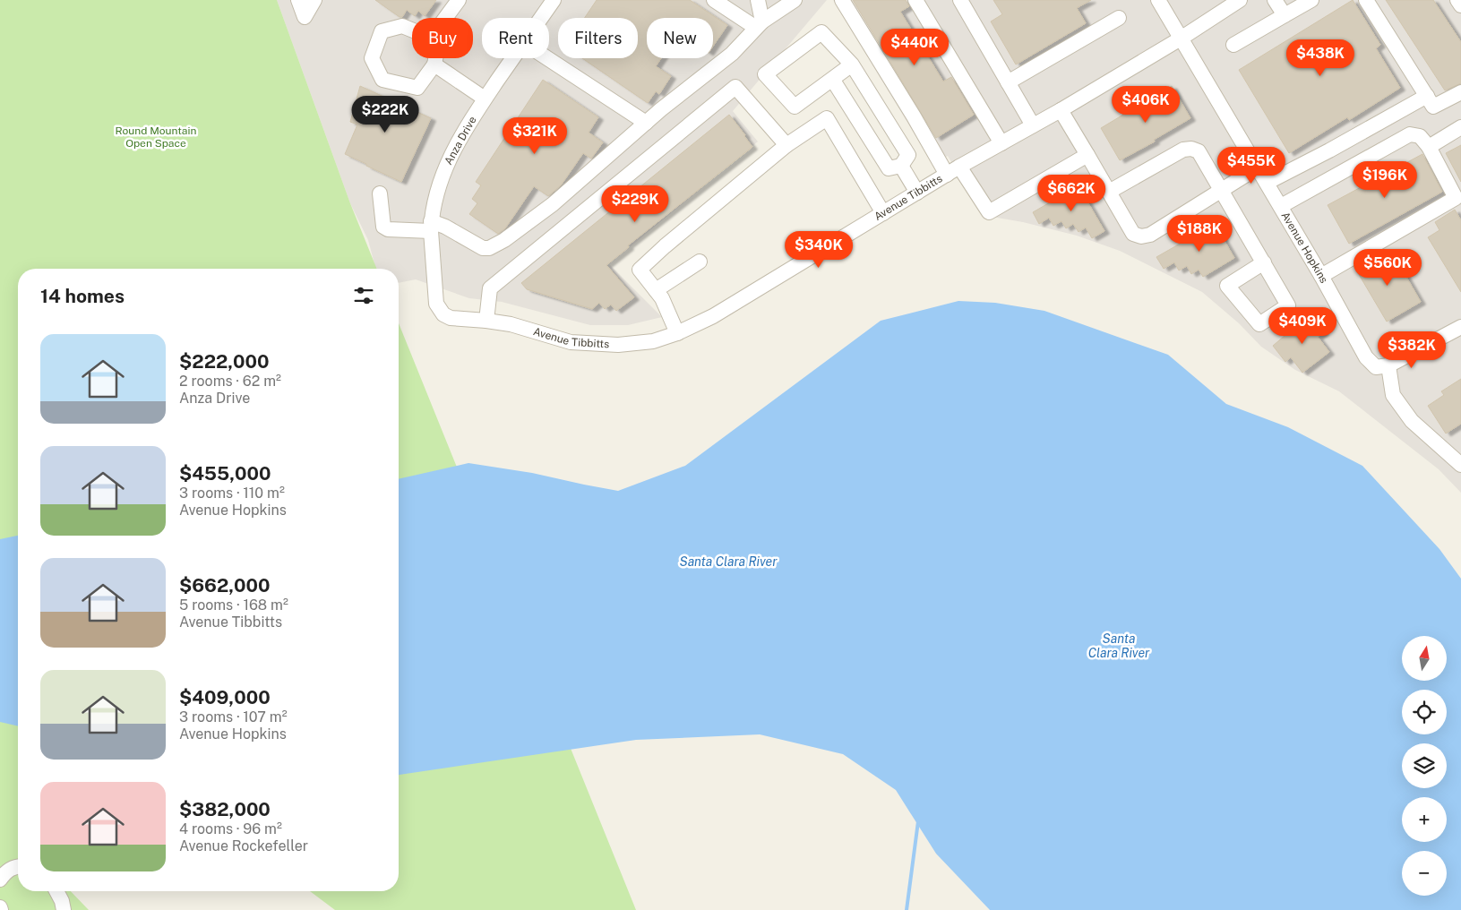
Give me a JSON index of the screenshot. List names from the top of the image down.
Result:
{
  "streets": {
    "street": ["Anza Drive", "Avenue Tibbitts", "Avenue Hopkins"]
  },
  "crossings": [
    ["Anza Drive", "Avenue Tibbitts"],
    ["Avenue Tibbitts", "Avenue Hopkins"]
  ],
  "water": ["Santa Clara River"],
  "parks": ["Round Mountain Open Space"],
  "north": "top",
  "page": {
    "chip": [
      "Buy",
      "Rent",
      "Filters",
      "New"
    ],
    "price": [
      "$440K",
      "$438K",
      "$406K",
      "$222K",
      "$321K",
      "$455K",
      "$196K",
      "$662K",
      "$229K",
      "$188K",
      "$340K",
      "$560K",
      "$409K",
      "$382K"
    ],
    "heading": "14 homes",
    "list": [
      {
        "name": "$222,000",
        "note": "2 rooms · 62 m² · Anza Drive"
      },
      {
        "name": "$455,000",
        "note": "3 rooms · 110 m² · Avenue Hopkins"
      },
      {
        "name": "$662,000",
        "note": "5 rooms · 168 m² · Avenue Tibbitts"
      },
      {
        "name": "$409,000",
        "note": "3 rooms · 107 m² · Avenue Hopkins"
      },
      {
        "name": "$382,000",
        "note": "4 rooms · 96 m² · Avenue Rockefeller"
      }
    ],
    "map_buttons": ["+", "−"]
  }
}
